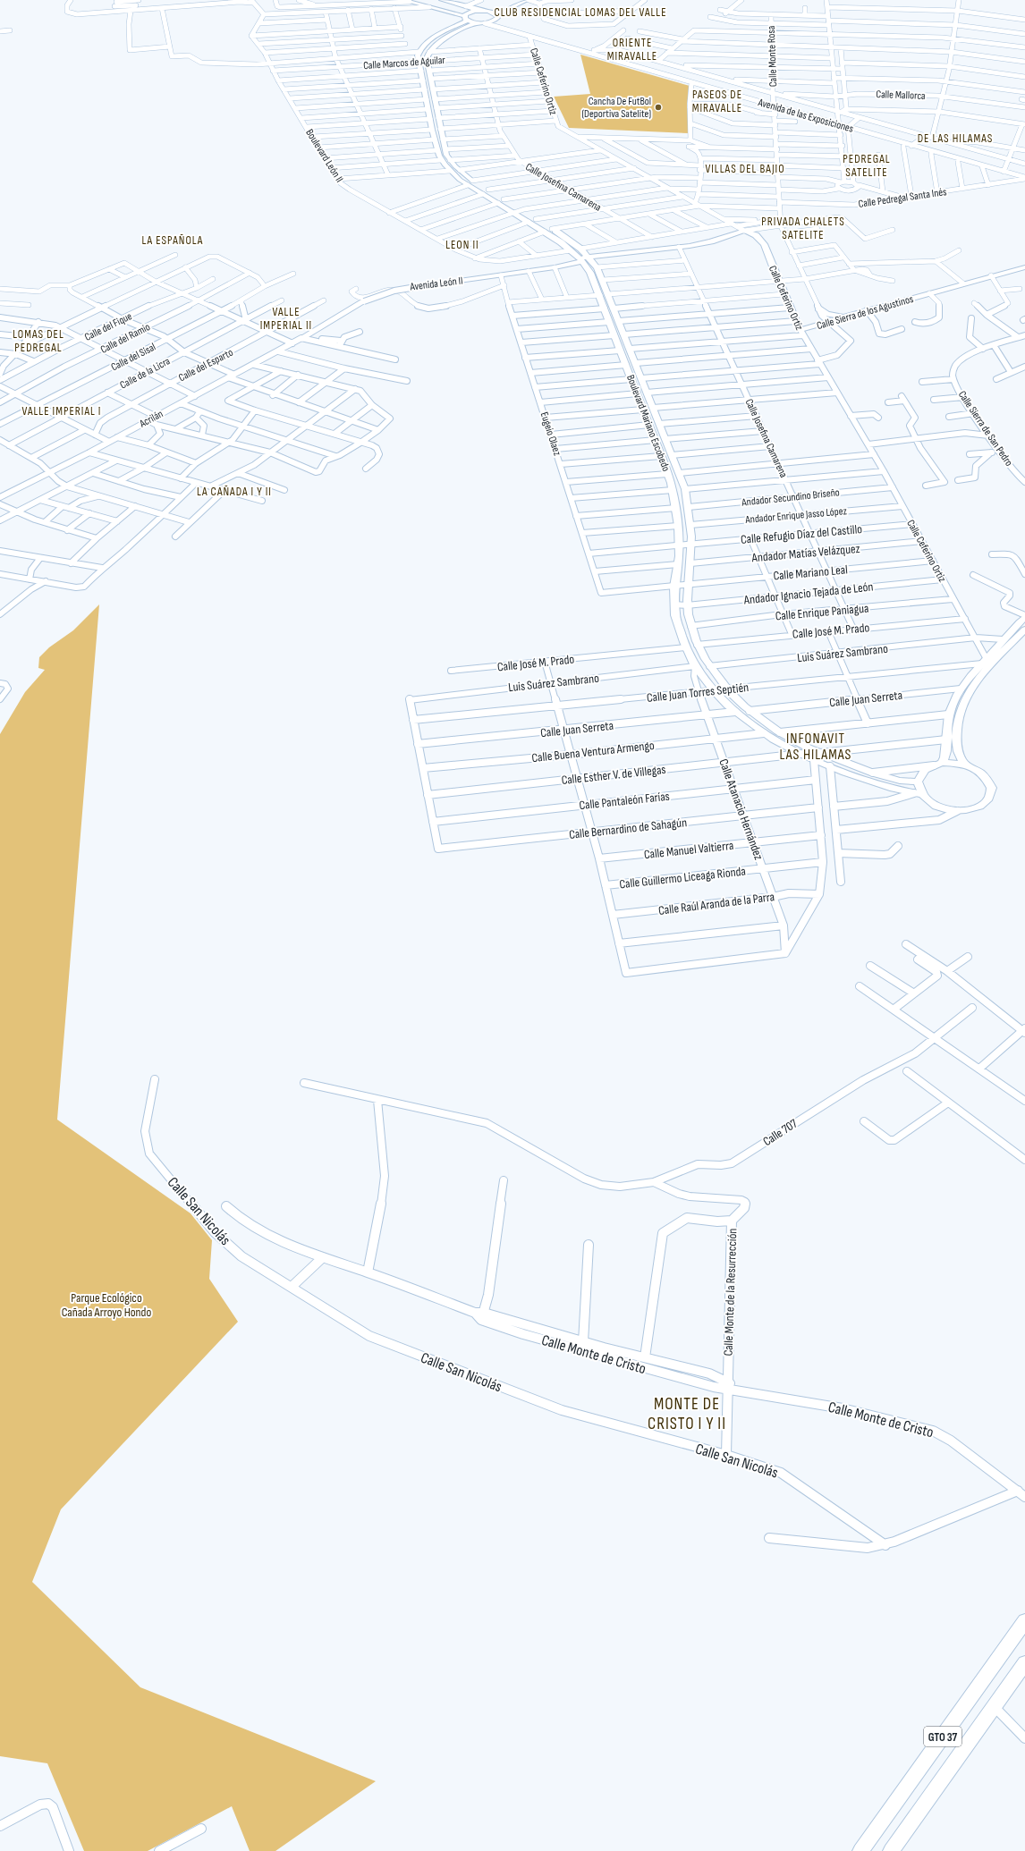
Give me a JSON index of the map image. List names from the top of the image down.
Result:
{
  "streets": {
    "main road": ["GTO 37"],
    "street": [
      "Calle Monte Rosa",
      "Calle Marcos de Aguilar",
      "Calle Ceferino Ortiz",
      "Calle Mallorca",
      "Avenida de las Exposiciones",
      "Boulevard León II",
      "Calle Josefina Camarena",
      "Calle Pedregal Santa Inés",
      "Avenida León II",
      "Calle Sierra de los Agustinos",
      "Calle del Fique",
      "Calle del Ramio",
      "Calle del Sisal",
      "Calle del Esparto",
      "Calle de la Licra",
      "Acrilán",
      "Boulevard Mariano Escobedo",
      "Calle Sierra de San Pedro",
      "Eugeio Olaez",
      "Andador Secundino Briseño",
      "Andador Enrique Jasso López",
      "Calle Refugio Díaz del Castillo",
      "Andador Matías Velázquez",
      "Calle Mariano Leal",
      "Andador Ignacio Tejada de León",
      "Calle Enrique Paniagua",
      "Calle José M. Prado",
      "Luis Suárez Sambrano",
      "Calle Juan Torres Septién",
      "Calle Juan Serreta",
      "Calle Buena Ventura Armengo",
      "Calle Esther V. de Villegas",
      "Calle Pantaleón Farías",
      "Calle Atanacio Hernández",
      "Calle Bernardino de Sahagún",
      "Calle Manuel Valtierra",
      "Calle Guillermo Liceaga Rionda",
      "Calle Raúl Aranda de la Parra",
      "Calle 707",
      "Calle San Nicolás",
      "Calle Monte de la Resurrección",
      "Calle Monte de Cristo"
    ]
  },
  "crossings": [
    ["Calle Monte Rosa", "Calle Ceferino Ortiz"],
    ["Calle Monte Rosa", "Calle Mallorca"],
    ["Calle Monte Rosa", "Avenida de las Exposiciones"],
    ["Calle Monte Rosa", "Calle Pedregal Santa Inés"],
    ["Calle Monte Rosa", "Calle Sierra de los Agustinos"],
    ["Calle Marcos de Aguilar", "Calle Ceferino Ortiz"],
    ["Calle Marcos de Aguilar", "Boulevard León II"],
    ["Calle Marcos de Aguilar", "Calle Josefina Camarena"],
    ["Calle Marcos de Aguilar", "Boulevard Mariano Escobedo"],
    ["Calle Ceferino Ortiz", "Avenida de las Exposiciones"],
    ["Calle Ceferino Ortiz", "Calle Pedregal Santa Inés"],
    ["Calle Ceferino Ortiz", "Avenida León II"],
    ["Calle Ceferino Ortiz", "Calle Sierra de los Agustinos"],
    ["Calle Ceferino Ortiz", "Andador Secundino Briseño"],
    ["Calle Ceferino Ortiz", "Andador Enrique Jasso López"],
    ["Calle Ceferino Ortiz", "Calle Refugio Díaz del Castillo"],
    ["Calle Ceferino Ortiz", "Andador Matías Velázquez"],
    ["Calle Ceferino Ortiz", "Calle Mariano Leal"],
    ["Calle Ceferino Ortiz", "Andador Ignacio Tejada de León"],
    ["Calle Ceferino Ortiz", "Calle Enrique Paniagua"],
    ["Calle Ceferino Ortiz", "Calle José M. Prado"],
    ["Calle Ceferino Ortiz", "Luis Suárez Sambrano"],
    ["Calle Ceferino Ortiz", "Calle Juan Torres Septién"],
    ["Avenida de las Exposiciones", "Calle Pedregal Santa Inés"],
    ["Boulevard León II", "Calle Pedregal Santa Inés"],
    ["Boulevard León II", "Boulevard Mariano Escobedo"],
    ["Calle Josefina Camarena", "Calle Pedregal Santa Inés"],
    ["Calle Josefina Camarena", "Avenida León II"],
    ["Calle Josefina Camarena", "Andador Secundino Briseño"],
    ["Calle Josefina Camarena", "Andador Enrique Jasso López"],
    ["Calle Josefina Camarena", "Calle Refugio Díaz del Castillo"],
    ["Calle Josefina Camarena", "Andador Matías Velázquez"],
    ["Calle Josefina Camarena", "Calle Mariano Leal"],
    ["Calle Josefina Camarena", "Andador Ignacio Tejada de León"],
    ["Calle Josefina Camarena", "Calle Enrique Paniagua"],
    ["Calle Josefina Camarena", "Calle José M. Prado"],
    ["Calle Pedregal Santa Inés", "Boulevard Mariano Escobedo"],
    ["Avenida León II", "Acrilán"],
    ["Avenida León II", "Boulevard Mariano Escobedo"],
    ["Avenida León II", "Eugeio Olaez"],
    ["Boulevard Mariano Escobedo", "Eugeio Olaez"],
    ["Boulevard Mariano Escobedo", "Andador Secundino Briseño"],
    ["Boulevard Mariano Escobedo", "Andador Enrique Jasso López"],
    ["Boulevard Mariano Escobedo", "Calle Refugio Díaz del Castillo"],
    ["Boulevard Mariano Escobedo", "Andador Matías Velázquez"],
    ["Boulevard Mariano Escobedo", "Calle Mariano Leal"],
    ["Boulevard Mariano Escobedo", "Andador Ignacio Tejada de León"],
    ["Boulevard Mariano Escobedo", "Calle Enrique Paniagua"],
    ["Boulevard Mariano Escobedo", "Calle José M. Prado"],
    ["Boulevard Mariano Escobedo", "Luis Suárez Sambrano"],
    ["Boulevard Mariano Escobedo", "Calle Juan Torres Septién"],
    ["Boulevard Mariano Escobedo", "Calle Juan Serreta"],
    ["Boulevard Mariano Escobedo", "Calle Buena Ventura Armengo"],
    ["Boulevard Mariano Escobedo", "Calle Esther V. de Villegas"],
    ["Boulevard Mariano Escobedo", "Calle Atanacio Hernández"],
    ["Eugeio Olaez", "Calle Mariano Leal"],
    ["Luis Suárez Sambrano", "Calle Juan Torres Septién"],
    ["Luis Suárez Sambrano", "Calle Atanacio Hernández"],
    ["Calle Juan Torres Septién", "Calle Atanacio Hernández"],
    ["Calle Juan Serreta", "Calle Atanacio Hernández"],
    ["Calle Buena Ventura Armengo", "Calle Atanacio Hernández"],
    ["Calle Esther V. de Villegas", "Calle Atanacio Hernández"],
    ["Calle Pantaleón Farías", "Calle Atanacio Hernández"],
    ["Calle Pantaleón Farías", "Calle Bernardino de Sahagún"],
    ["Calle Atanacio Hernández", "Calle Bernardino de Sahagún"],
    ["Calle Atanacio Hernández", "Calle Manuel Valtierra"],
    ["Calle Atanacio Hernández", "Calle Guillermo Liceaga Rionda"],
    ["Calle Atanacio Hernández", "Calle Raúl Aranda de la Parra"],
    ["Calle 707", "Calle Monte de la Resurrección"],
    ["Calle San Nicolás", "Calle Monte de la Resurrección"],
    ["Calle Monte de la Resurrección", "Calle Monte de Cristo"]
  ],
  "districts": [
    "CLUB RESIDENCIAL LOMAS DEL VALLE",
    "ORIENTE MIRAVALLE",
    "PASEOS DE MIRAVALLE",
    "DE LAS HILAMAS",
    "PEDREGAL SATELITE",
    "VILLAS DEL BAJIO",
    "PRIVADA CHALETS SATELITE",
    "LA ESPAÑOLA",
    "LEON II",
    "VALLE IMPERIAL II",
    "LOMAS DEL PEDREGAL",
    "VALLE IMPERIAL I",
    "LA CAÑADA I Y II",
    "INFONAVIT LAS HILAMAS",
    "MONTE DE CRISTO I Y II"
  ],
  "parks": ["Parque Ecológico Cañada Arroyo Hondo"],
  "places": ["Cancha De FutBol (Deportiva Satelite)"]
}
